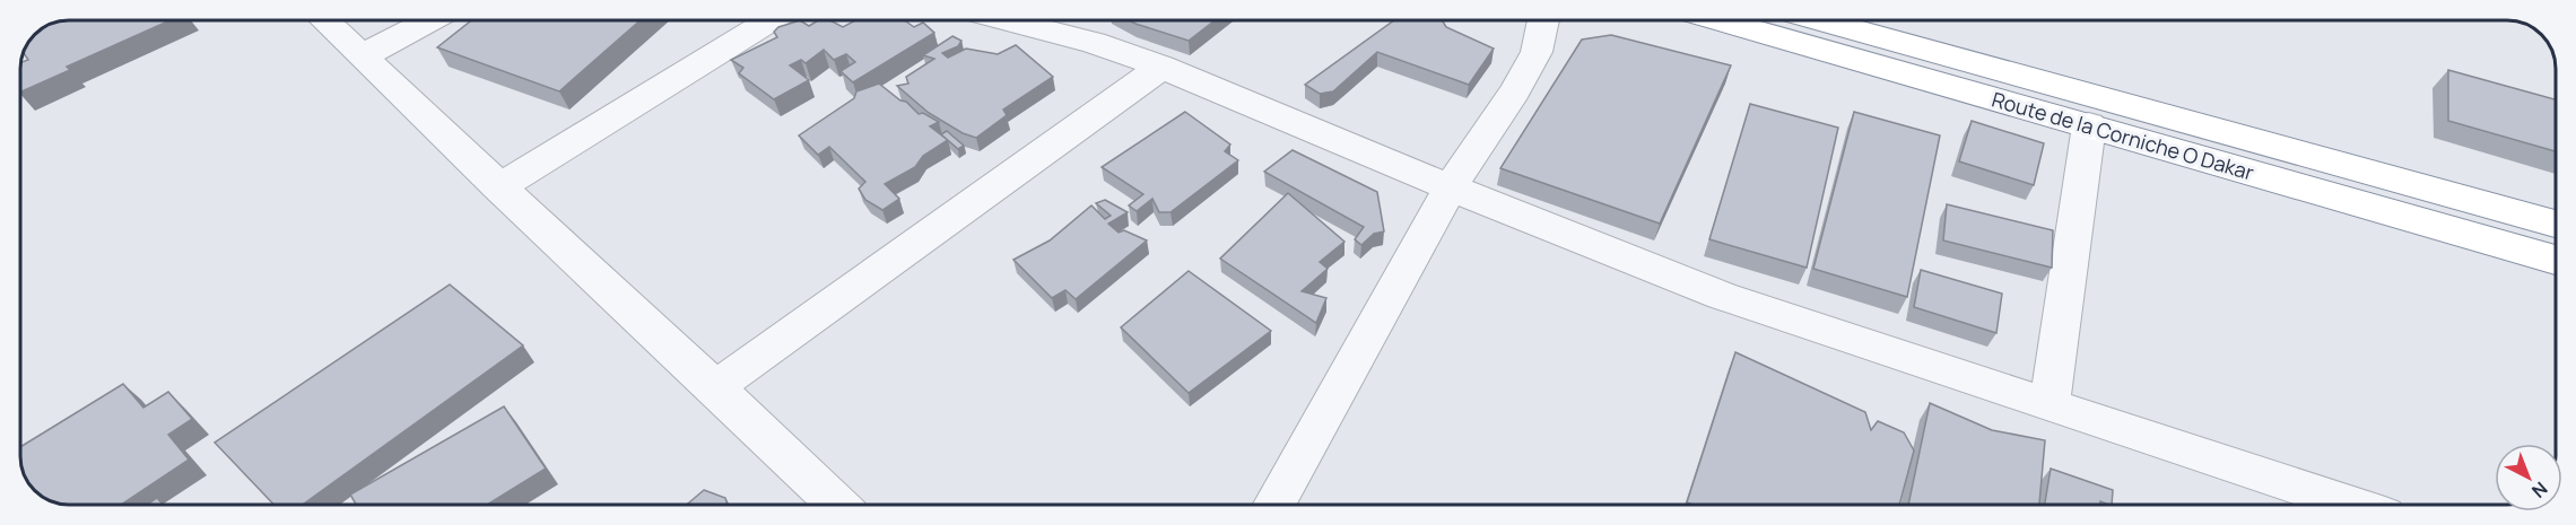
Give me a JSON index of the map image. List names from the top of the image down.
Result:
{
  "streets": {
    "highway": ["Route de la Corniche O Dakar"]
  },
  "north": "bottom right"
}
